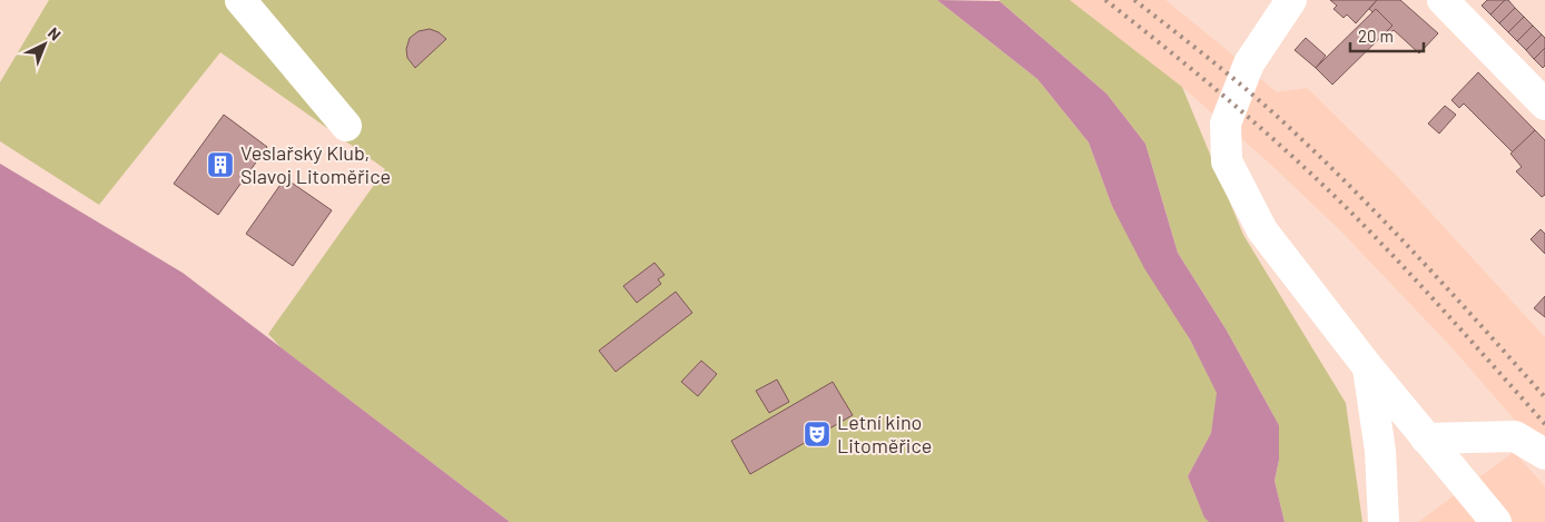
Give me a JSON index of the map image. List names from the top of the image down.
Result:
{
  "places": {
    "building": ["Veslařský Klub, Slavoj Litoměřice"],
    "theatre": ["Letní kino Litoměřice"]
  },
  "scale_bar": "20 m",
  "north": "top right"
}
